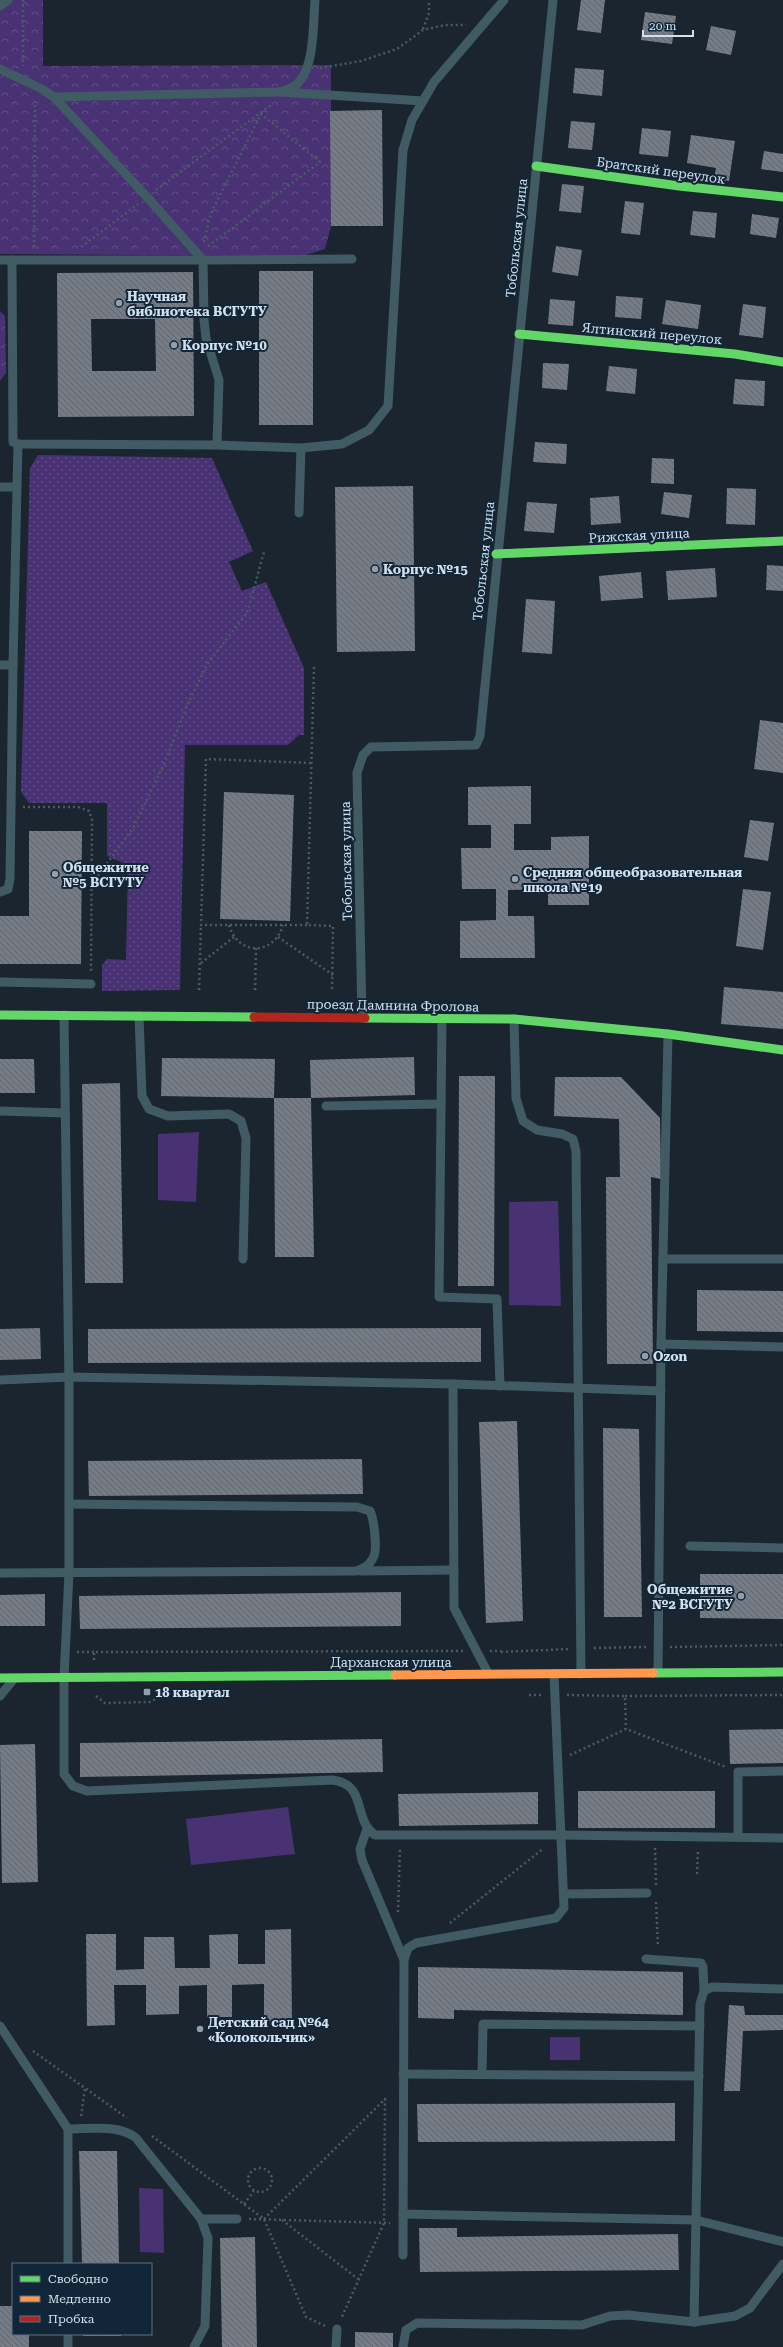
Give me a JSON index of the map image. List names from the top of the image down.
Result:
{
  "streets": {
    "street": [
      "Братский переулок",
      "Ялтинский переулок",
      "Рижская улица",
      "проезд Дамнина Фролова",
      "Дарханская улица"
    ],
    "lane": ["Тобольская улица"]
  },
  "crossings": [
    ["Братский переулок", "Тобольская улица"],
    ["Тобольская улица", "Ялтинский переулок"],
    ["Тобольская улица", "Рижская улица"],
    ["Тобольская улица", "проезд Дамнина Фролова"]
  ],
  "places": {
    "other": [
      "Научная библиотека ВСГУТУ",
      "Корпус №10",
      "Корпус №15",
      "Общежитие №5 ВСГУТУ",
      "Средняя общеобразовательная школа №19",
      "Ozon",
      "Общежитие №2 ВСГУТУ",
      "Детский сад №64 «Колокольчик»"
    ],
    "transit": ["18 квартал"]
  },
  "legend": ["Свободно", "Медленно", "Пробка"],
  "scale_bar": "20 m"
}
